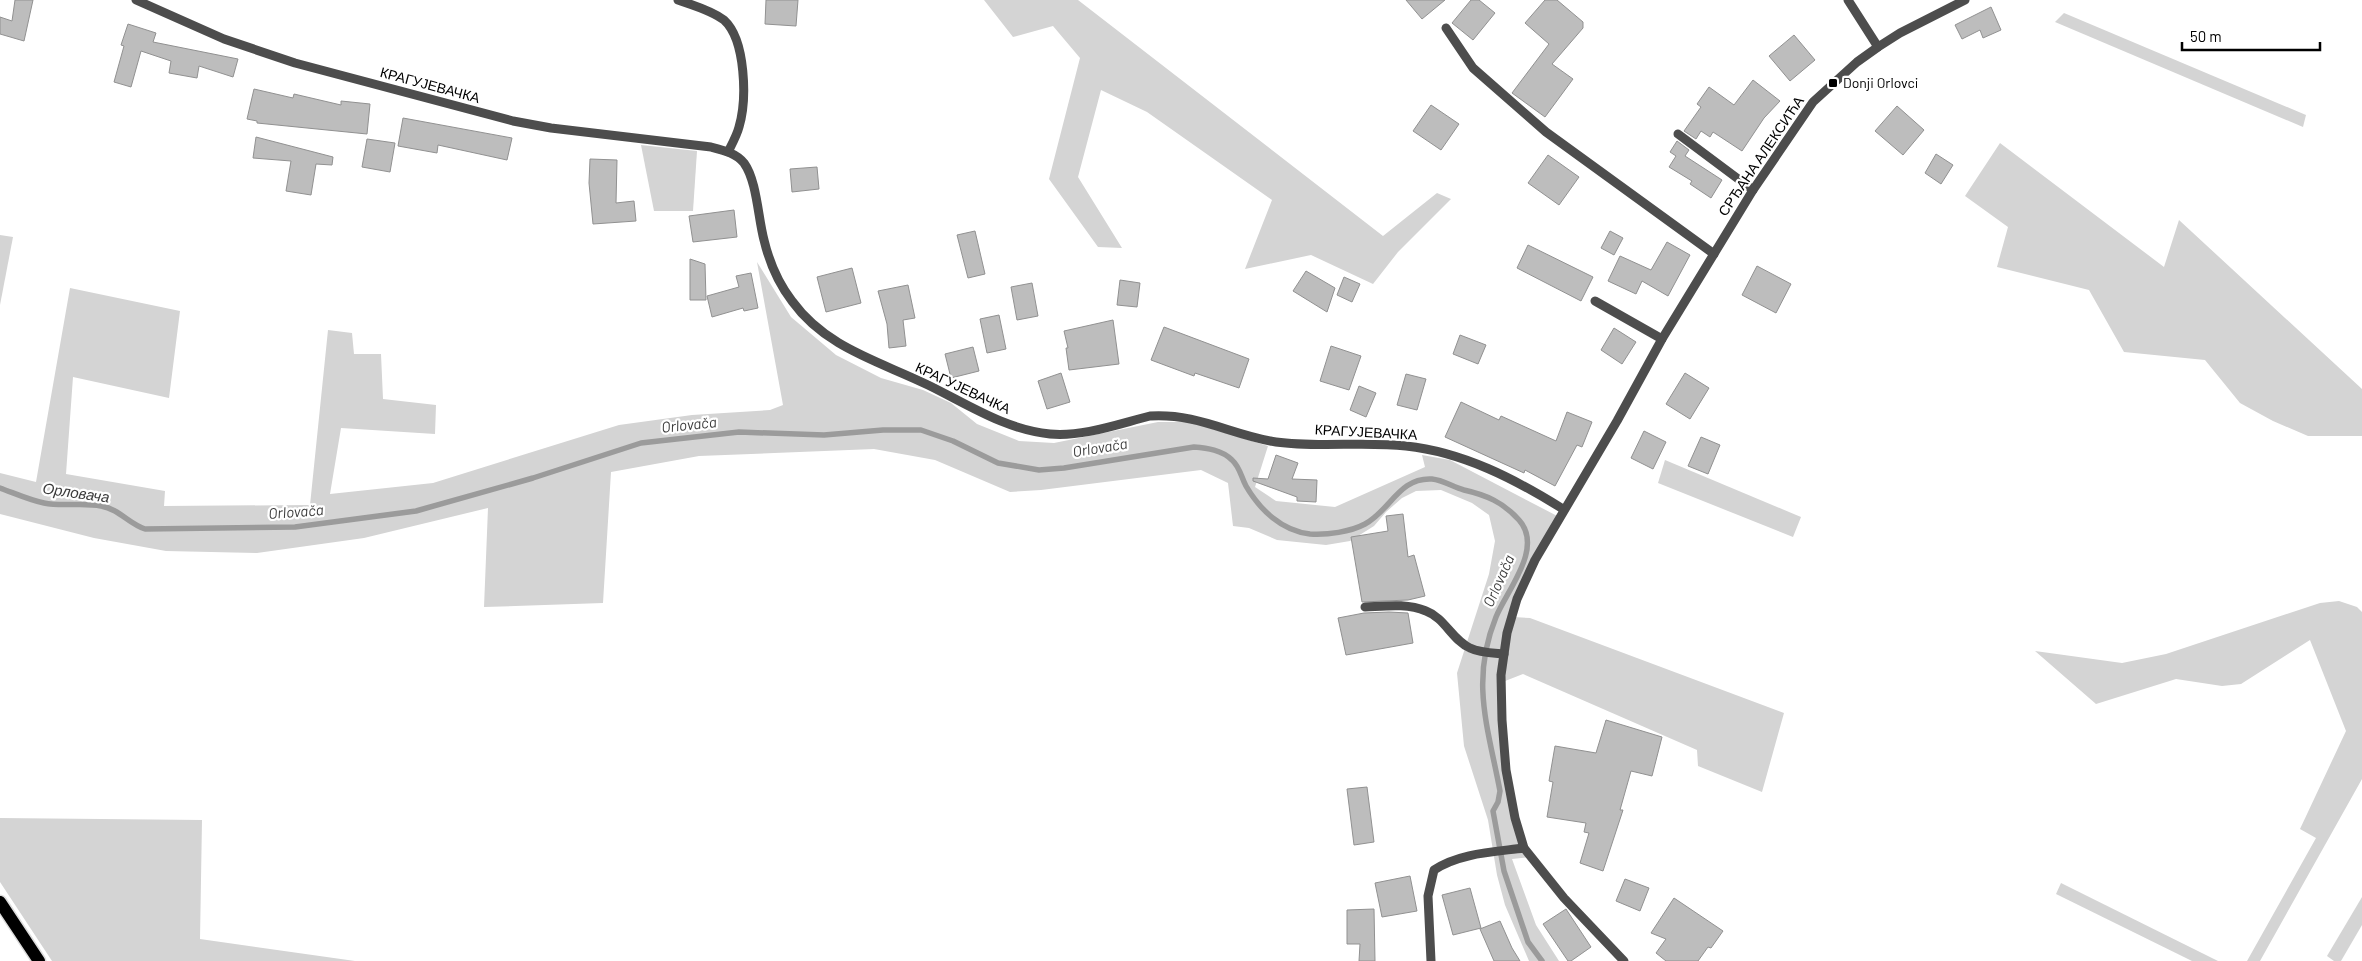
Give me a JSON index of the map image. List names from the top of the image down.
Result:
{
  "streets": {
    "street": ["КРАГУЈЕВАЧКА", "СРЂАНА АЛЕКСИЋА"]
  },
  "crossings": [
    ["КРАГУЈЕВАЧКА", "СРЂАНА АЛЕКСИЋА"]
  ],
  "water": ["Orlovača", "Орловача"],
  "places": {
    "transit": ["Donji Orlovci"]
  },
  "scale_bar": "50 m"
}
